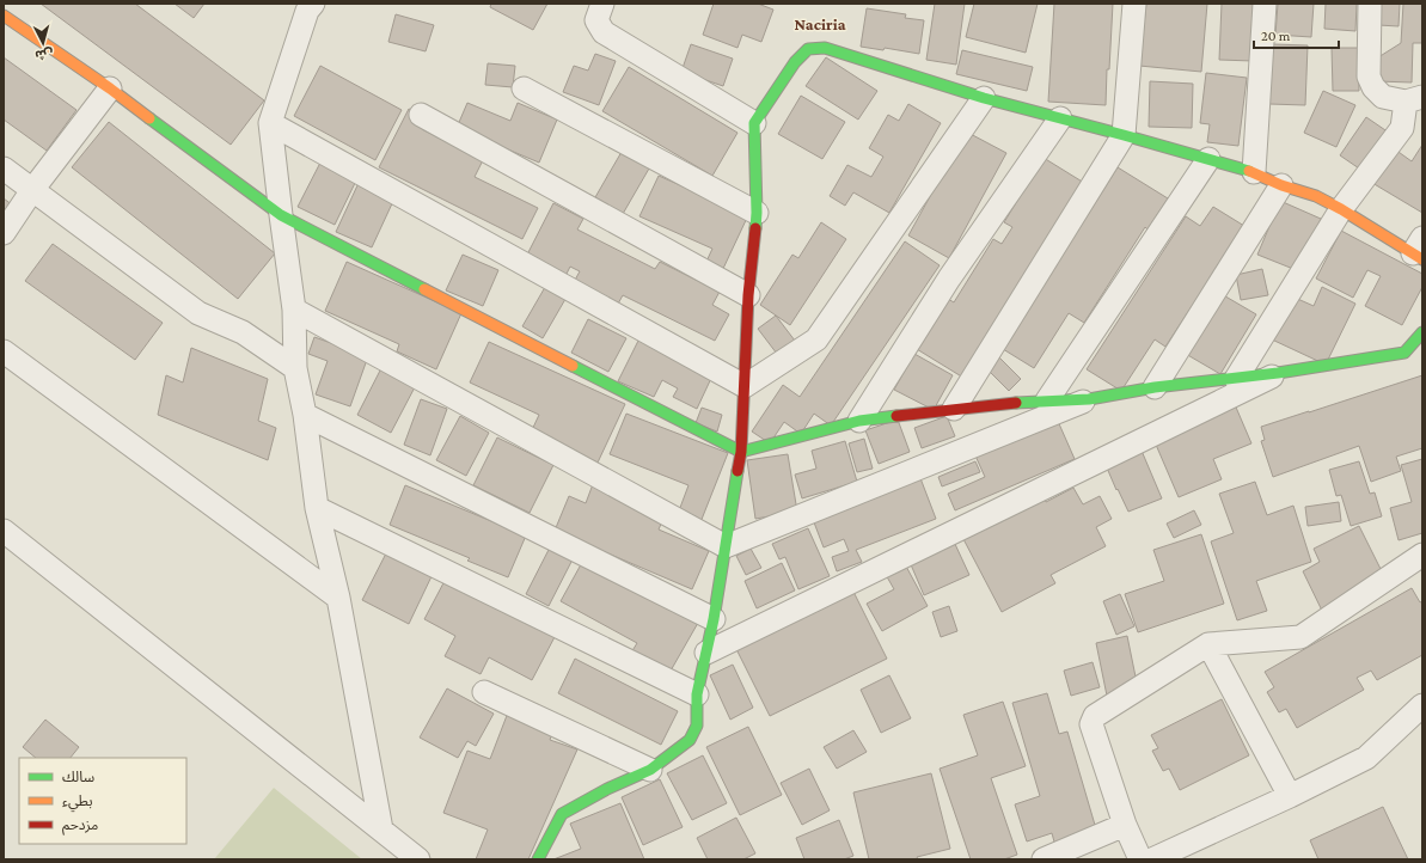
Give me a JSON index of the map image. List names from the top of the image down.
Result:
{
  "districts": ["Naciria"],
  "legend": ["سالك", "بطيء", "مزدحم"],
  "scale_bar": "20 m",
  "north": "bottom"
}
